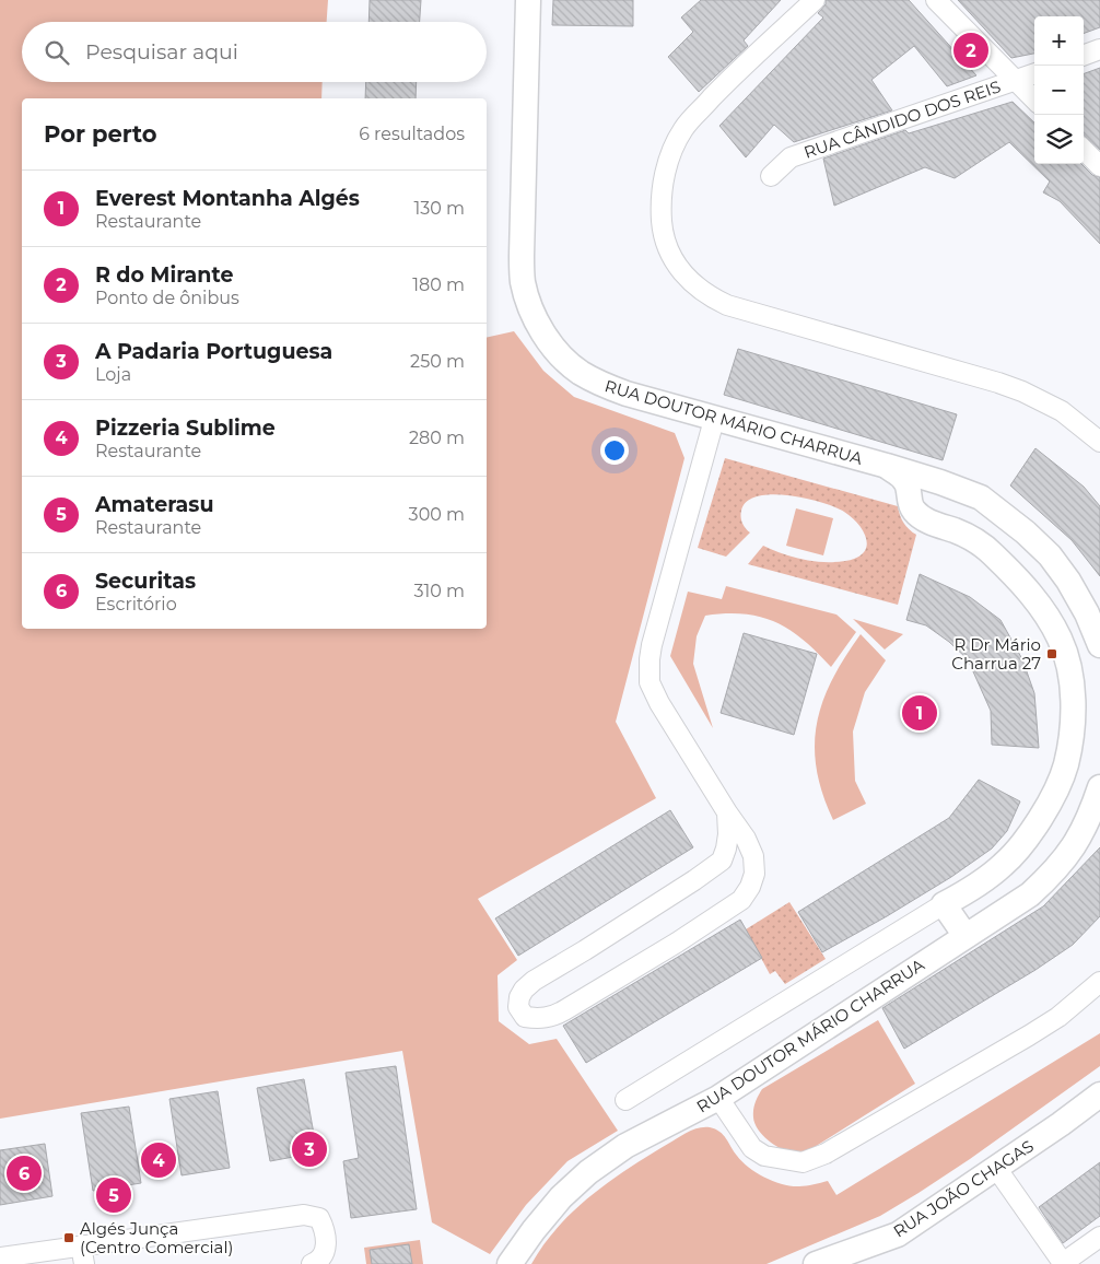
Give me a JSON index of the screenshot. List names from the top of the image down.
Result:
{
  "streets": {
    "street": ["RUA CÂNDIDO DOS REIS", "RUA DOUTOR MÁRIO CHARRUA", "RUA JOÃO CHAGAS"]
  },
  "places": {
    "transit": ["R Dr Mário Charrua 27", "Algés Junça (Centro Comercial)"]
  },
  "page": {
    "map_buttons": ["+", "−"],
    "search": "Pesquisar aqui",
    "pins": [
      "2",
      "1",
      "3",
      "4",
      "6",
      "5"
    ],
    "heading": ["Por perto", "6 resultados"],
    "list": [
      {
        "mark": "1",
        "name": "Everest Montanha Algés",
        "note": "Restaurante",
        "value": "130 m"
      },
      {
        "mark": "2",
        "name": "R do Mirante",
        "note": "Ponto de ônibus",
        "value": "180 m"
      },
      {
        "mark": "3",
        "name": "A Padaria Portuguesa",
        "note": "Loja",
        "value": "250 m"
      },
      {
        "mark": "4",
        "name": "Pizzeria Sublime",
        "note": "Restaurante",
        "value": "280 m"
      },
      {
        "mark": "5",
        "name": "Amaterasu",
        "note": "Restaurante",
        "value": "300 m"
      },
      {
        "mark": "6",
        "name": "Securitas",
        "note": "Escritório",
        "value": "310 m"
      }
    ]
  }
}
